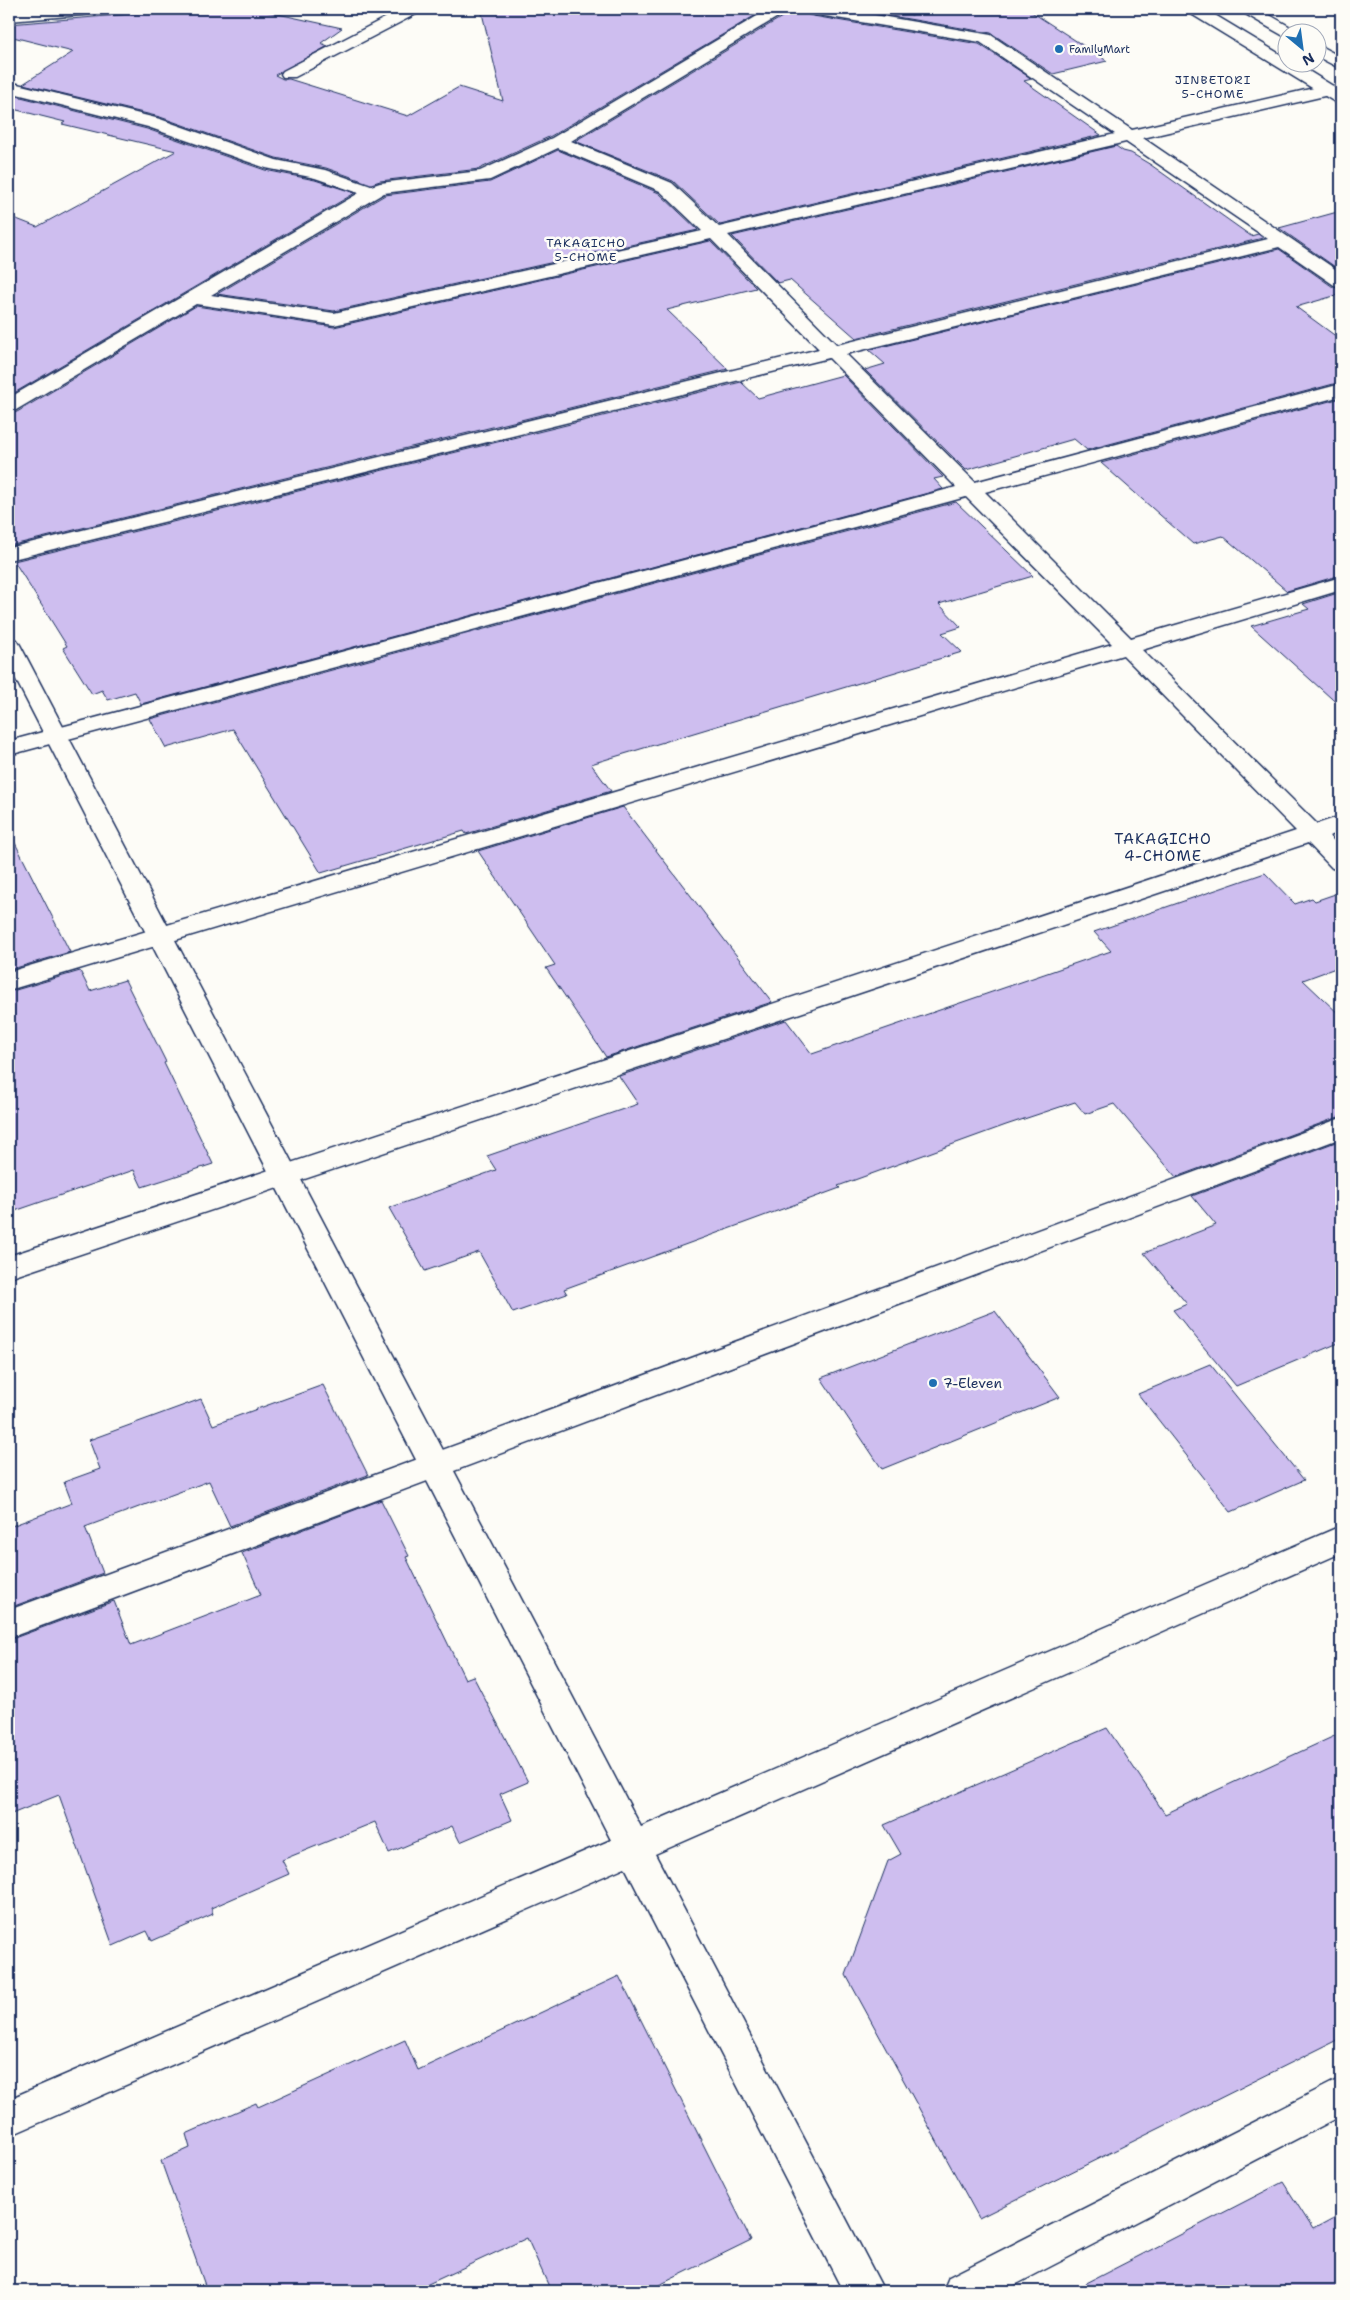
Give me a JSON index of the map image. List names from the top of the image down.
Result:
{
  "districts": ["JINBETORI 5-CHOME", "TAKAGICHO 5-CHOME", "TAKAGICHO 4-CHOME"],
  "places": ["FamilyMart", "7-Eleven"],
  "north": "bottom right"
}
